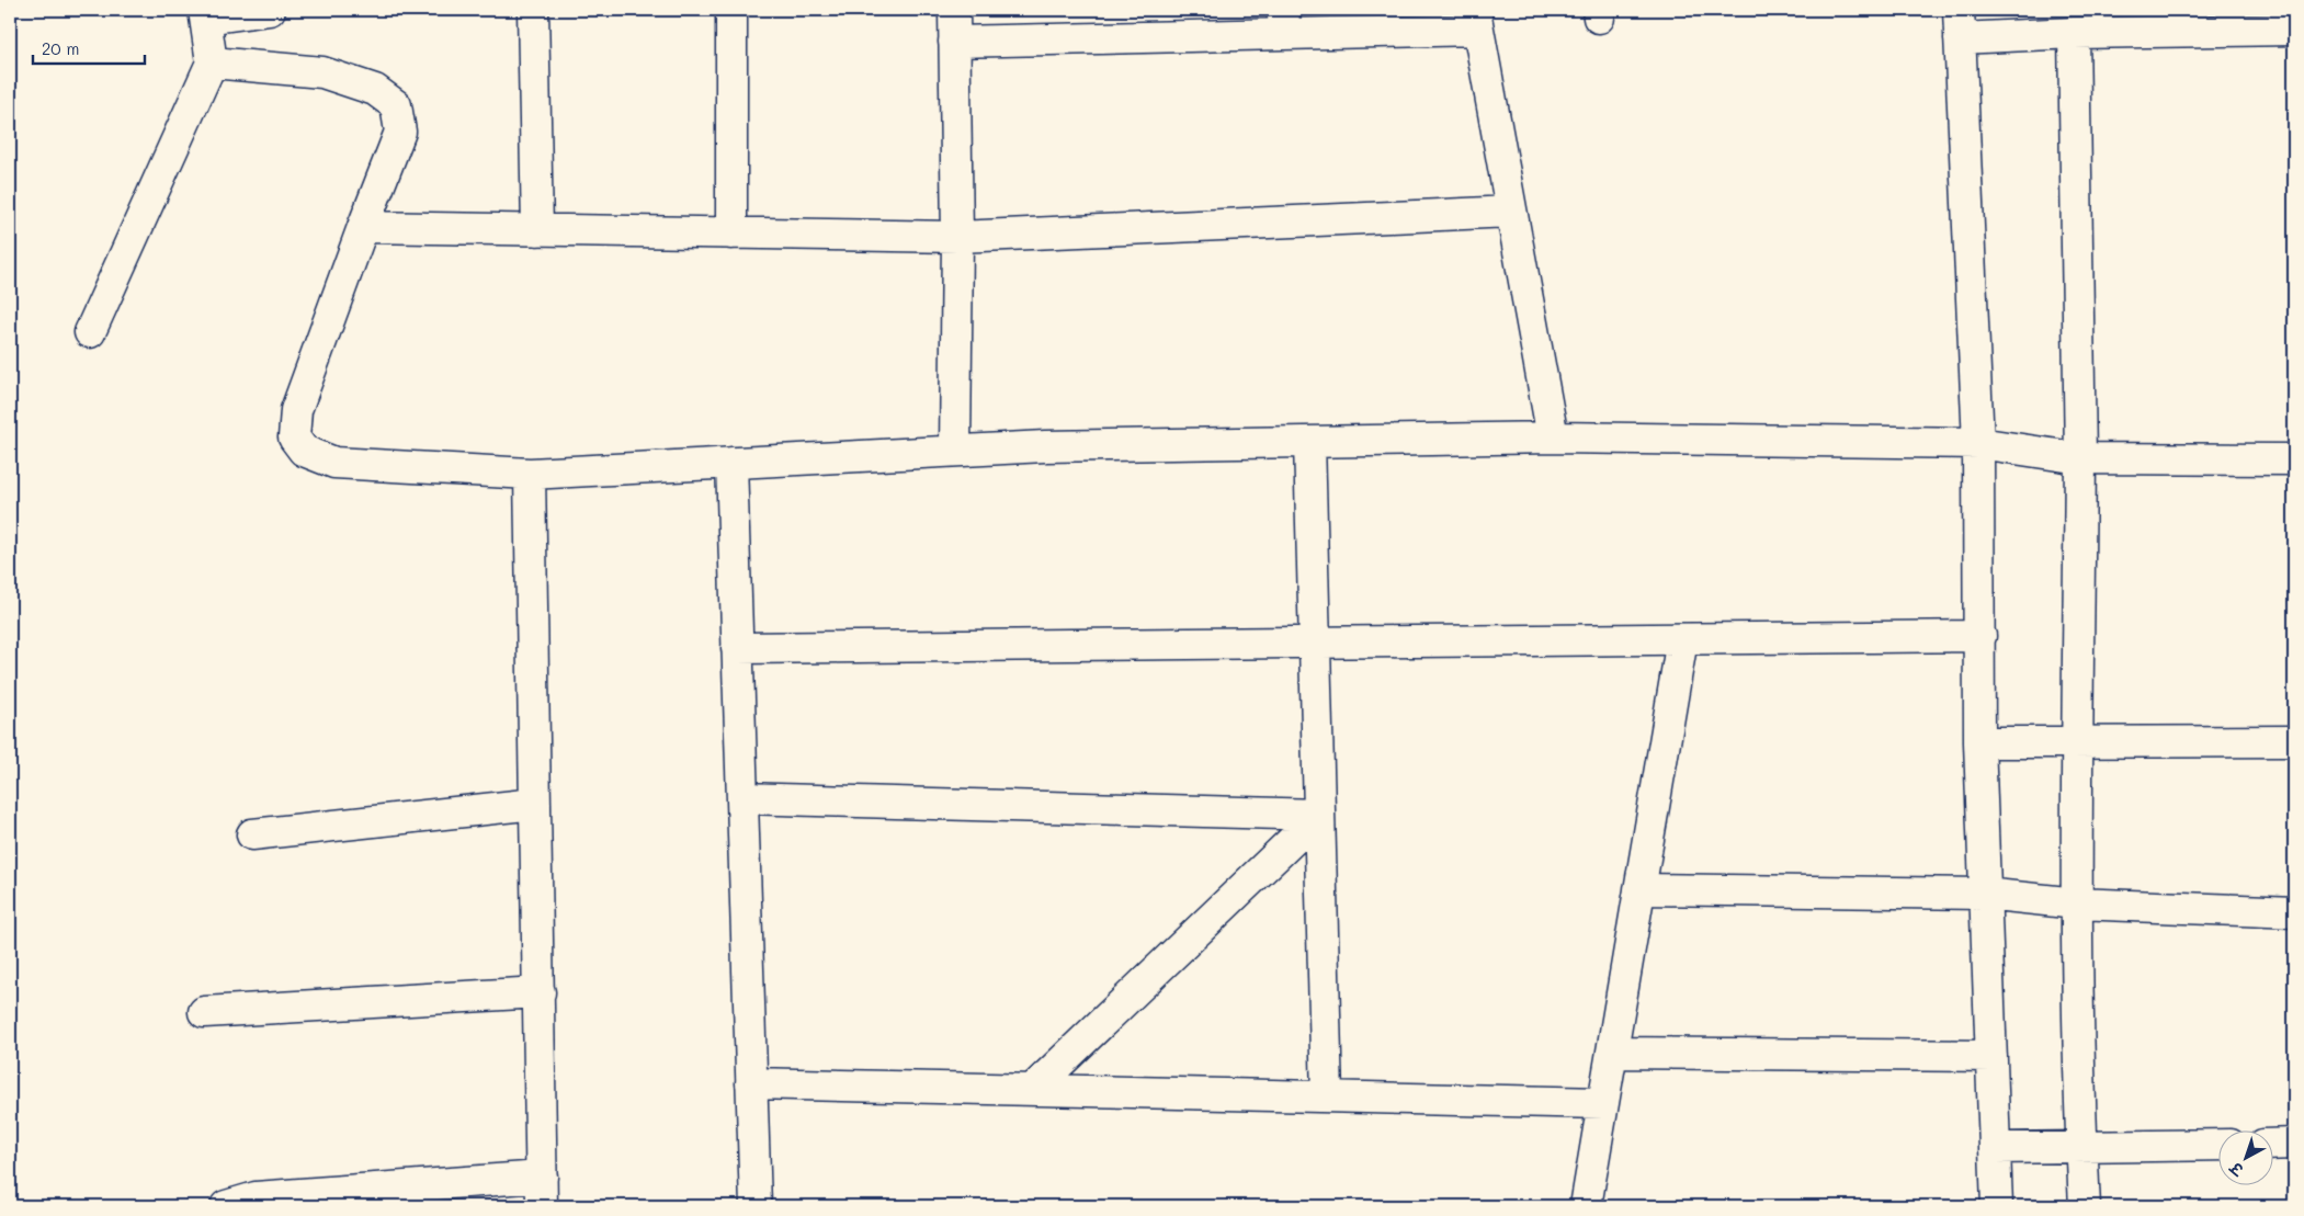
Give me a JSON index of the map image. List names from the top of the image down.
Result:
{
  "scale_bar": "20 m",
  "north": "bottom left"
}
